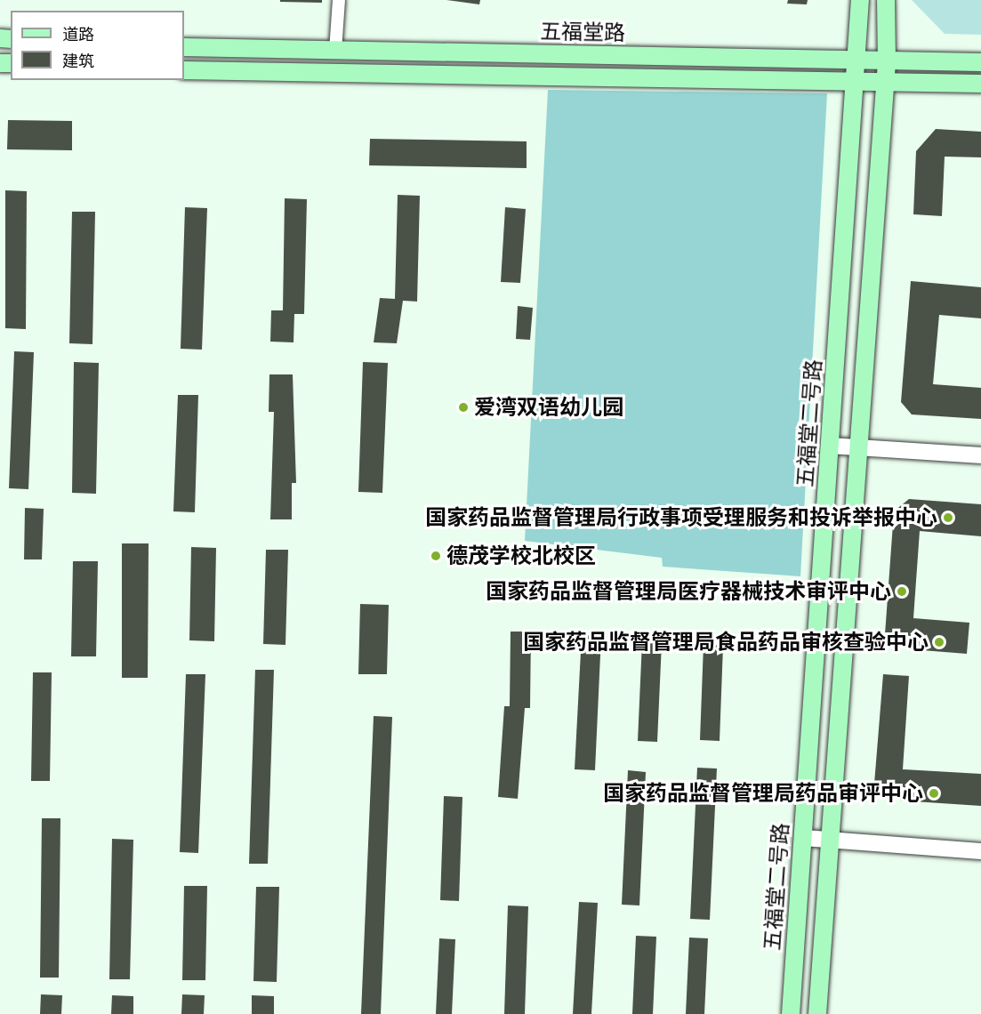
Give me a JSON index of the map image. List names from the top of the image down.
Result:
{
  "streets": {
    "main road": ["五福堂路", "五福堂二号路"]
  },
  "crossings": [
    ["五福堂路", "五福堂二号路"]
  ],
  "places": [
    "爱湾双语幼儿园",
    "国家药品监督管理局行政事项受理服务和投诉举报中心",
    "德茂学校北校区",
    "国家药品监督管理局医疗器械技术审评中心",
    "国家药品监督管理局食品药品审核查验中心",
    "国家药品监督管理局药品审评中心"
  ],
  "legend": ["道路", "建筑"]
}
